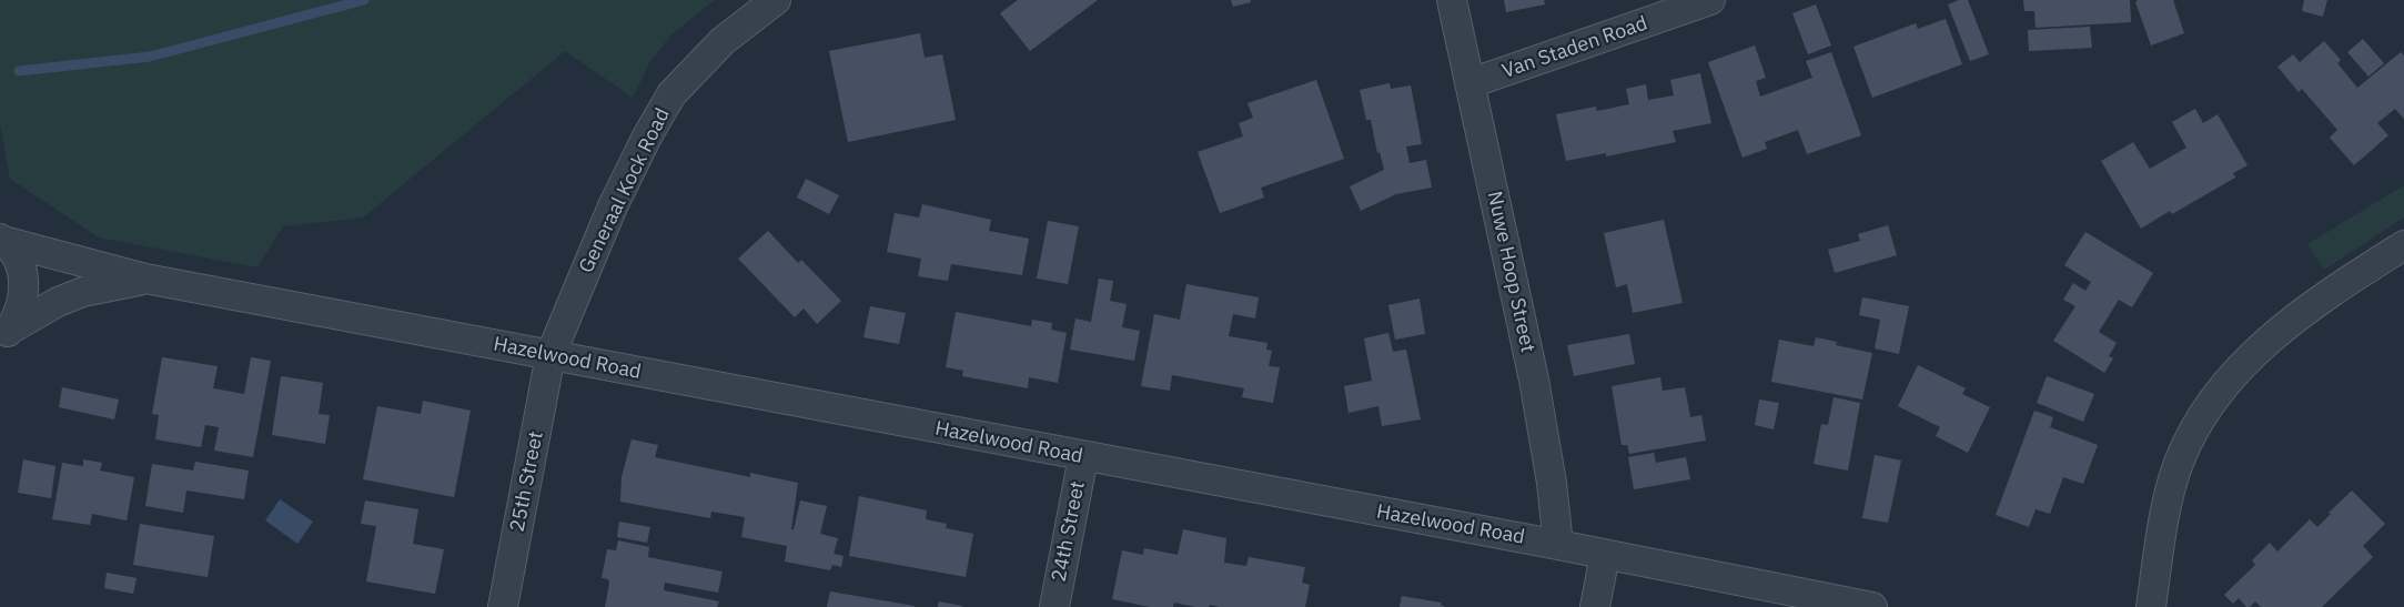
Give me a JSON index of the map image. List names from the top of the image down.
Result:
{
  "streets": {
    "street": [
      "Van Staden Road",
      "Generaal Kock Road",
      "Nuwe Hoop Street",
      "Hazelwood Road",
      "25th Street",
      "24th Street"
    ]
  },
  "crossings": [
    ["Van Staden Road", "Nuwe Hoop Street"],
    ["Generaal Kock Road", "Hazelwood Road"],
    ["Generaal Kock Road", "25th Street"],
    ["Nuwe Hoop Street", "Hazelwood Road"],
    ["Hazelwood Road", "25th Street"],
    ["Hazelwood Road", "24th Street"]
  ]
}
